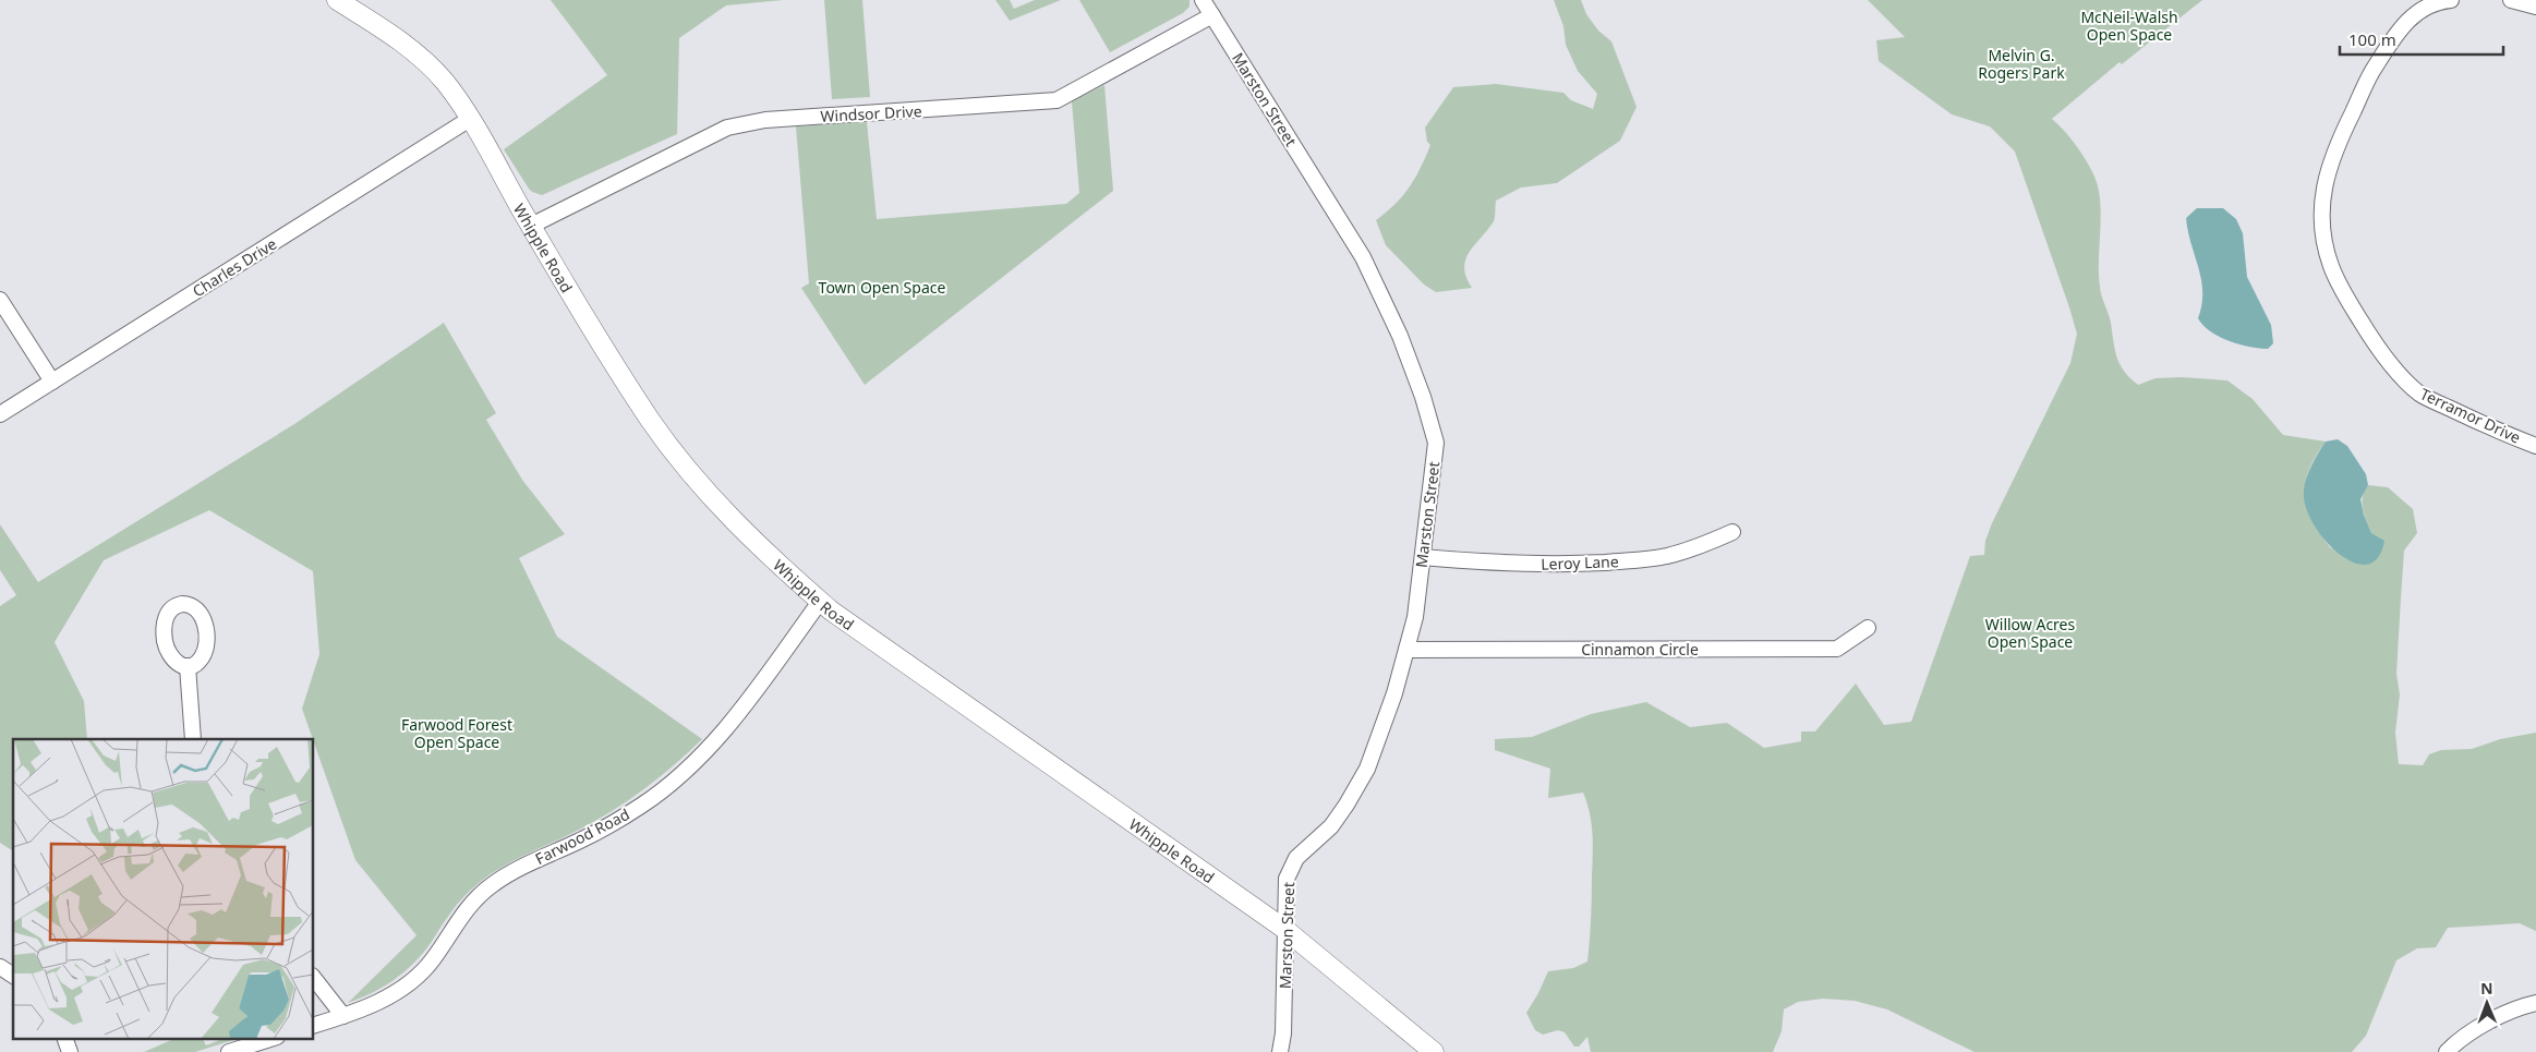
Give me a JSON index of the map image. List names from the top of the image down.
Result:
{
  "streets": {
    "main road": ["Whipple Road"],
    "street": [
      "Marston Street",
      "Windsor Drive",
      "Charles Drive",
      "Terramor Drive",
      "Leroy Lane",
      "Cinnamon Circle",
      "Farwood Road"
    ]
  },
  "crossings": [
    ["Marston Street", "Windsor Drive"],
    ["Marston Street", "Whipple Road"],
    ["Marston Street", "Leroy Lane"],
    ["Marston Street", "Cinnamon Circle"],
    ["Windsor Drive", "Whipple Road"],
    ["Whipple Road", "Charles Drive"],
    ["Whipple Road", "Farwood Road"]
  ],
  "parks": [
    "McNeil-Walsh Open Space",
    "Melvin G. Rogers Park",
    "Town Open Space",
    "Willow Acres Open Space",
    "Farwood Forest Open Space"
  ],
  "scale_bar": "100 m",
  "north": "top"
}
